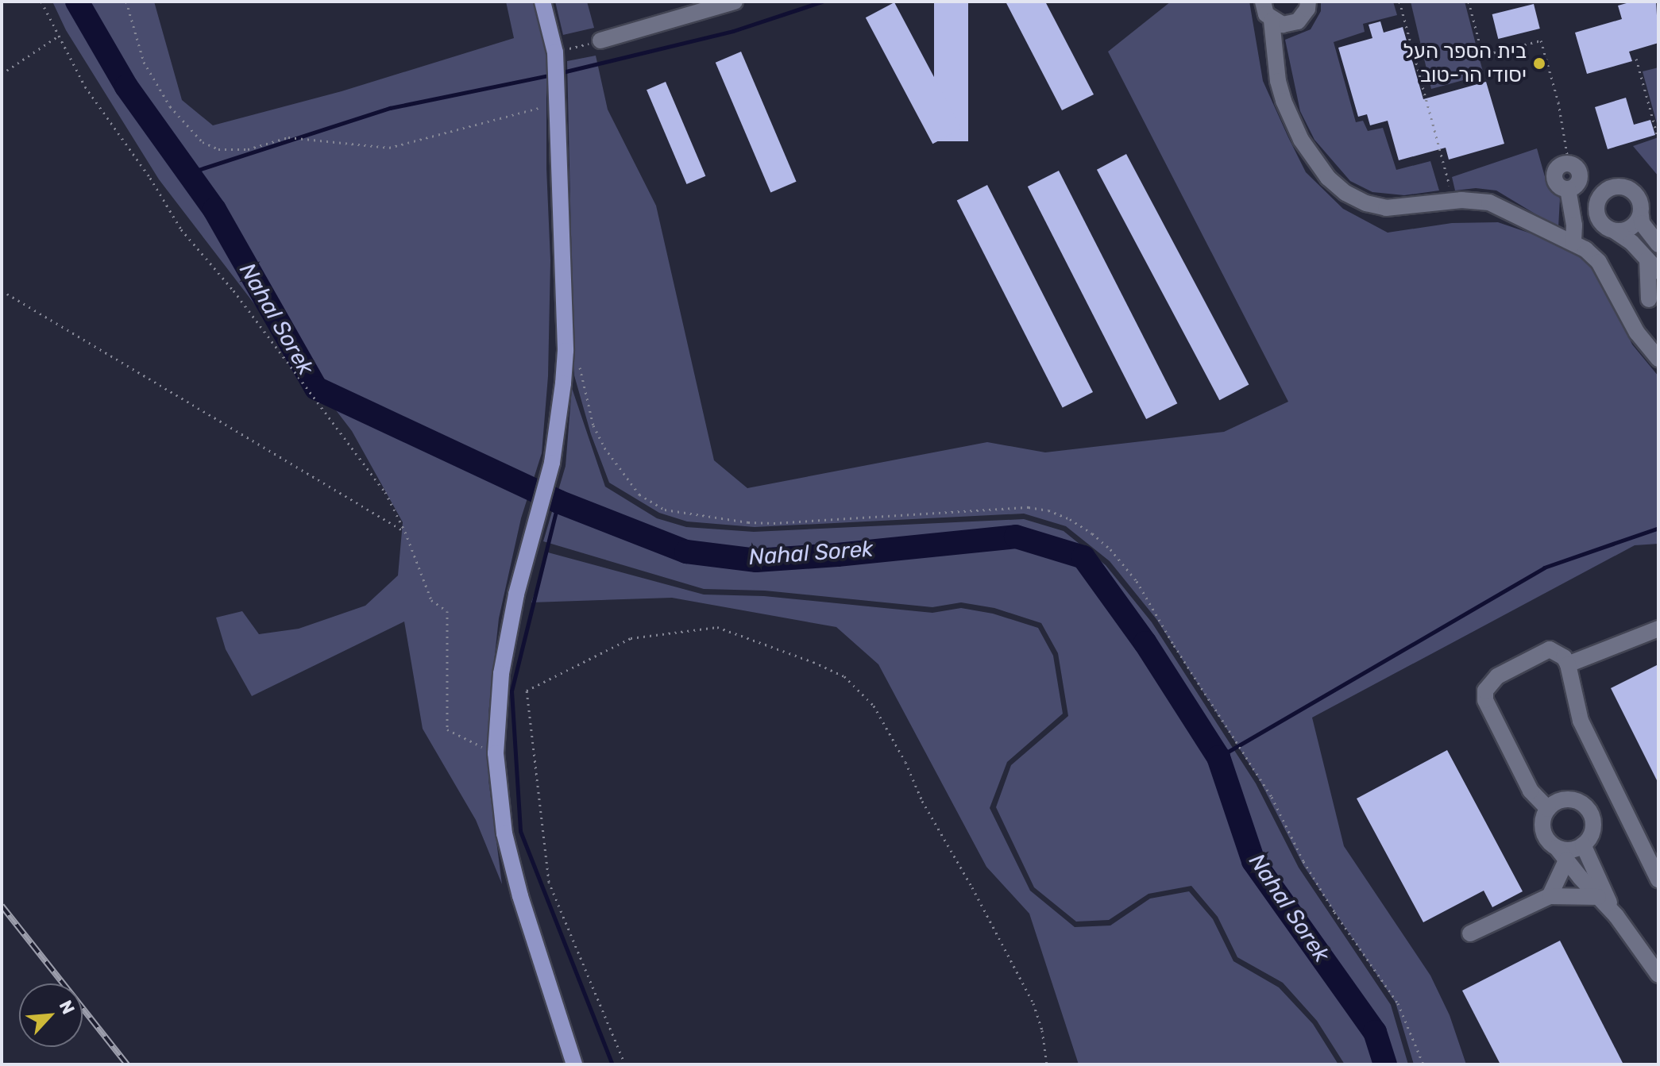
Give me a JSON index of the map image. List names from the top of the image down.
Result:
{
  "water": ["Nahal Sorek"],
  "places": ["בית הספר העל יסודי הר-טוב"],
  "north": "top right"
}
